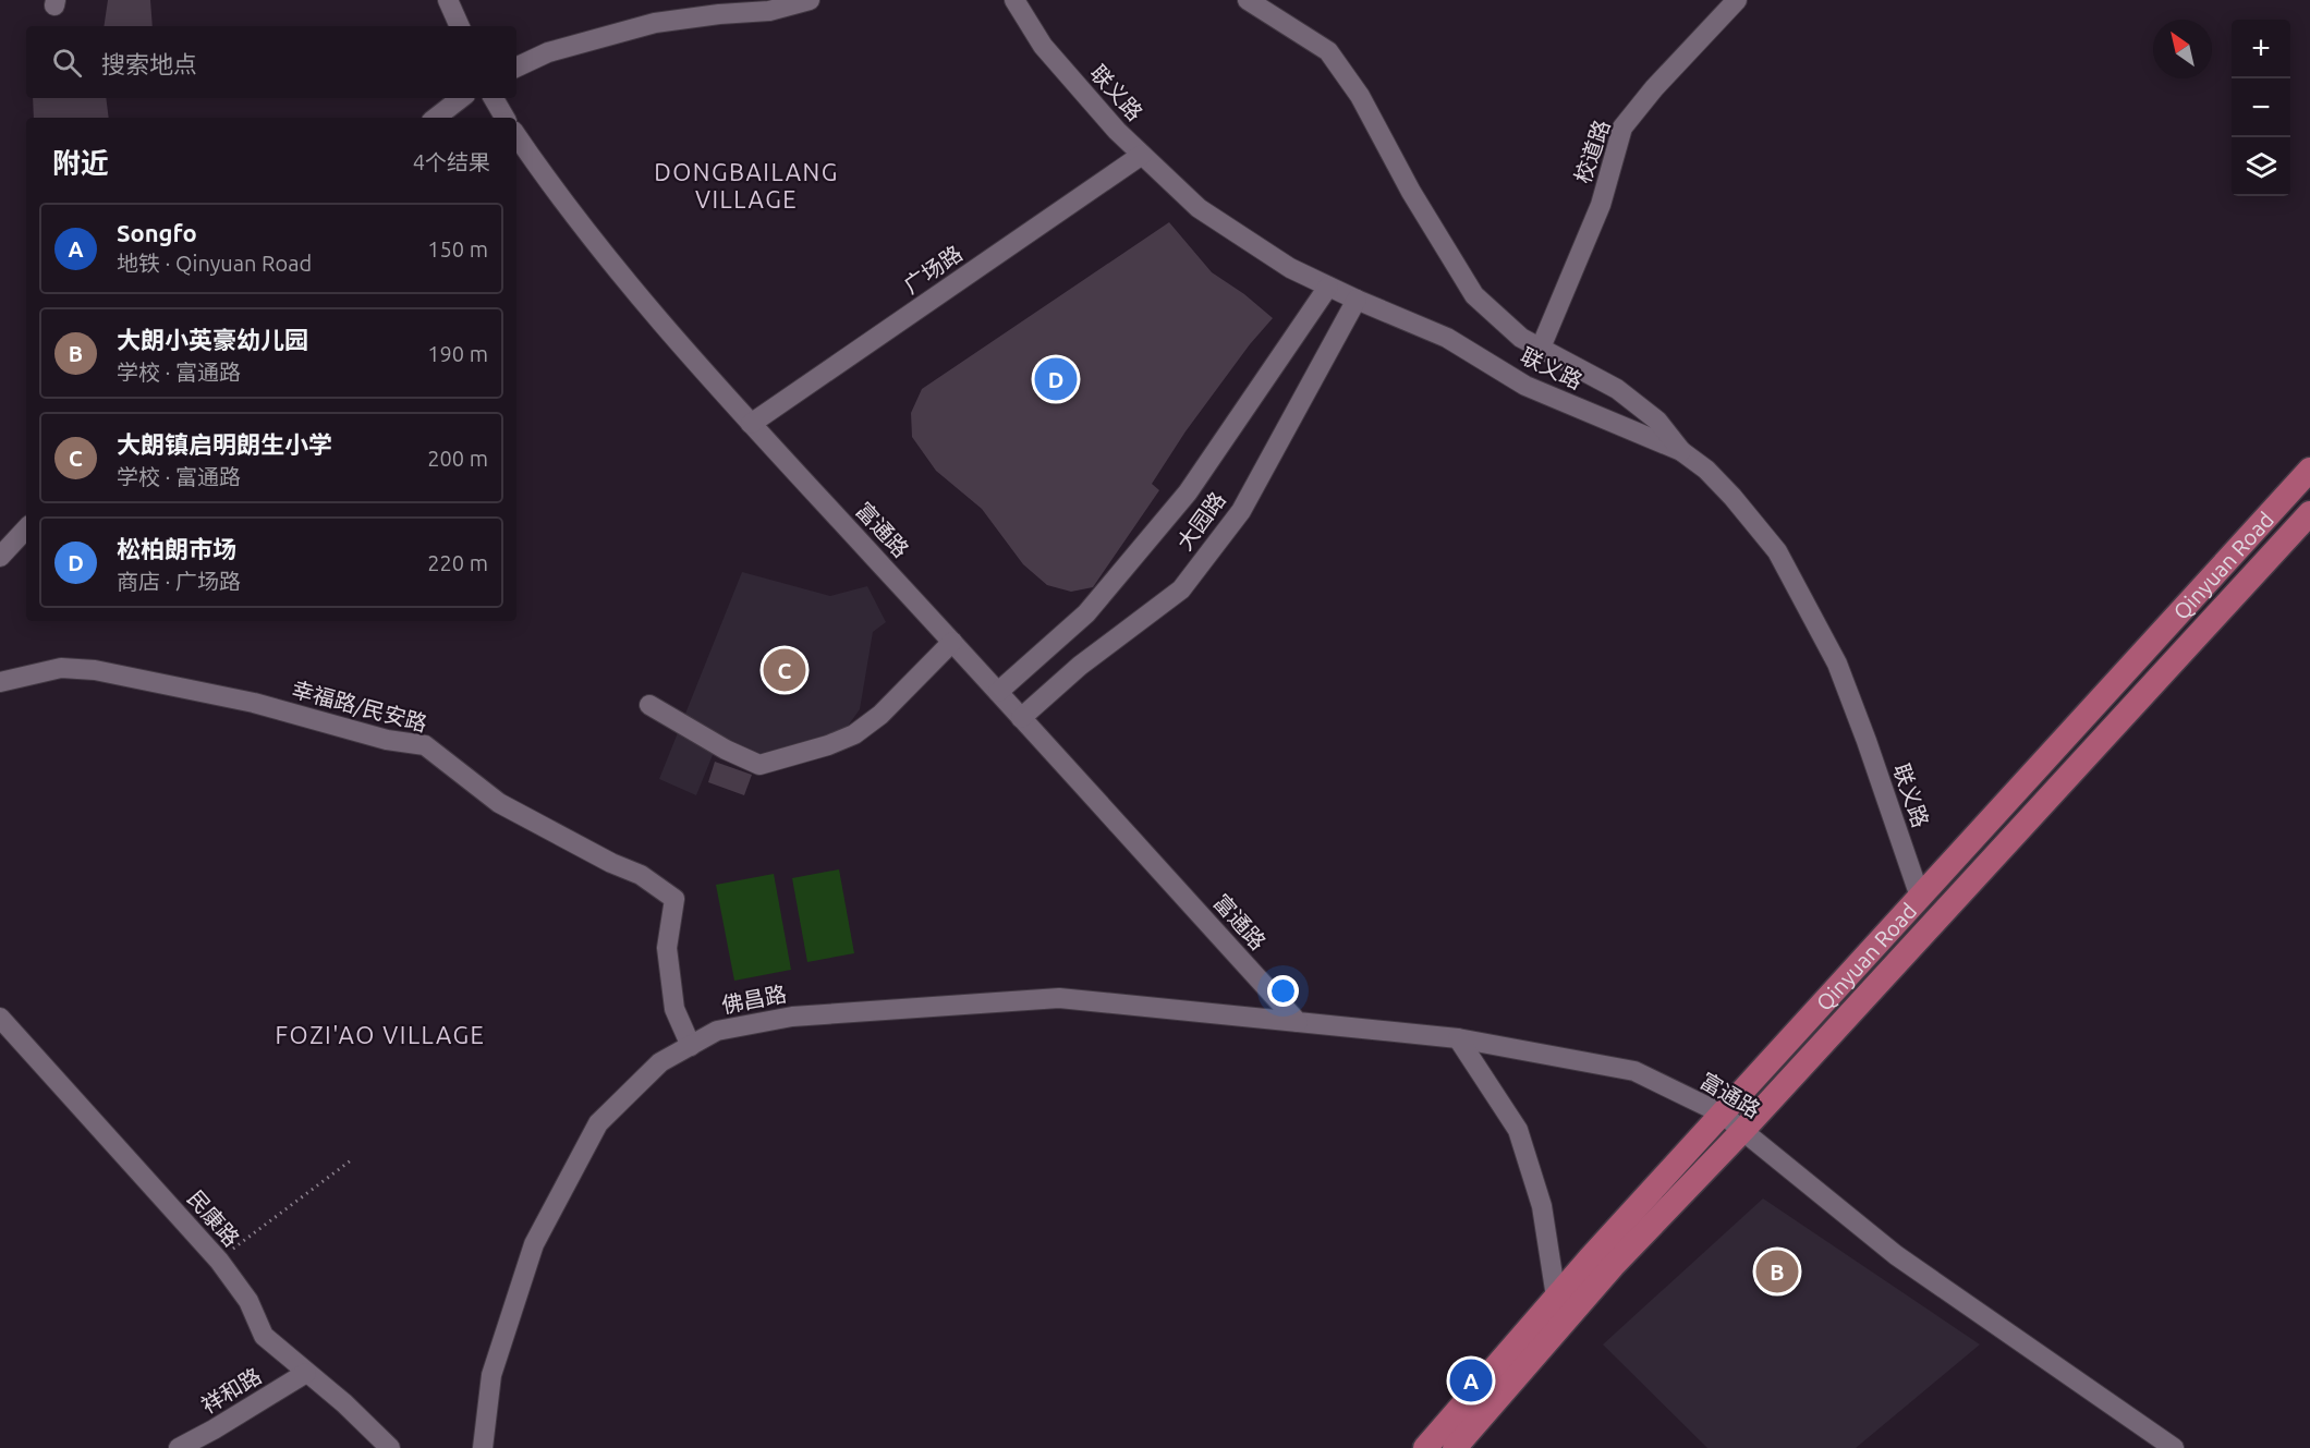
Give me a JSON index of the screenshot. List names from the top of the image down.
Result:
{
  "streets": {
    "main road": ["Qinyuan Road"],
    "street": [
      "联义路",
      "校道路",
      "广场路",
      "大园路",
      "富通路",
      "幸福路/民安路",
      "佛昌路",
      "民康路",
      "祥和路"
    ]
  },
  "crossings": [
    ["联义路", "广场路"],
    ["联义路", "大园路"],
    ["联义路", "Qinyuan Road"],
    ["广场路", "富通路"],
    ["大园路", "富通路"],
    ["富通路", "Qinyuan Road"],
    ["富通路", "佛昌路"],
    ["幸福路/民安路", "佛昌路"],
    ["民康路", "祥和路"]
  ],
  "districts": ["DONGBAILANG VILLAGE", "FOZI'AO VILLAGE"],
  "north": "top left",
  "page": {
    "map_buttons": ["+", "−"],
    "search": "搜索地点",
    "heading": ["附近", "4个结果"],
    "list": [
      {
        "mark": "A",
        "name": "Songfo",
        "note": "地铁 · Qinyuan Road",
        "value": "150 m"
      },
      {
        "mark": "B",
        "name": "大朗小英豪幼儿园",
        "note": "学校 · 富通路",
        "value": "190 m"
      },
      {
        "mark": "C",
        "name": "大朗镇启明朗生小学",
        "note": "学校 · 富通路",
        "value": "200 m"
      },
      {
        "mark": "D",
        "name": "松柏朗市场",
        "note": "商店 · 广场路",
        "value": "220 m"
      }
    ],
    "pins": [
      "D",
      "C",
      "B",
      "A"
    ]
  }
}
